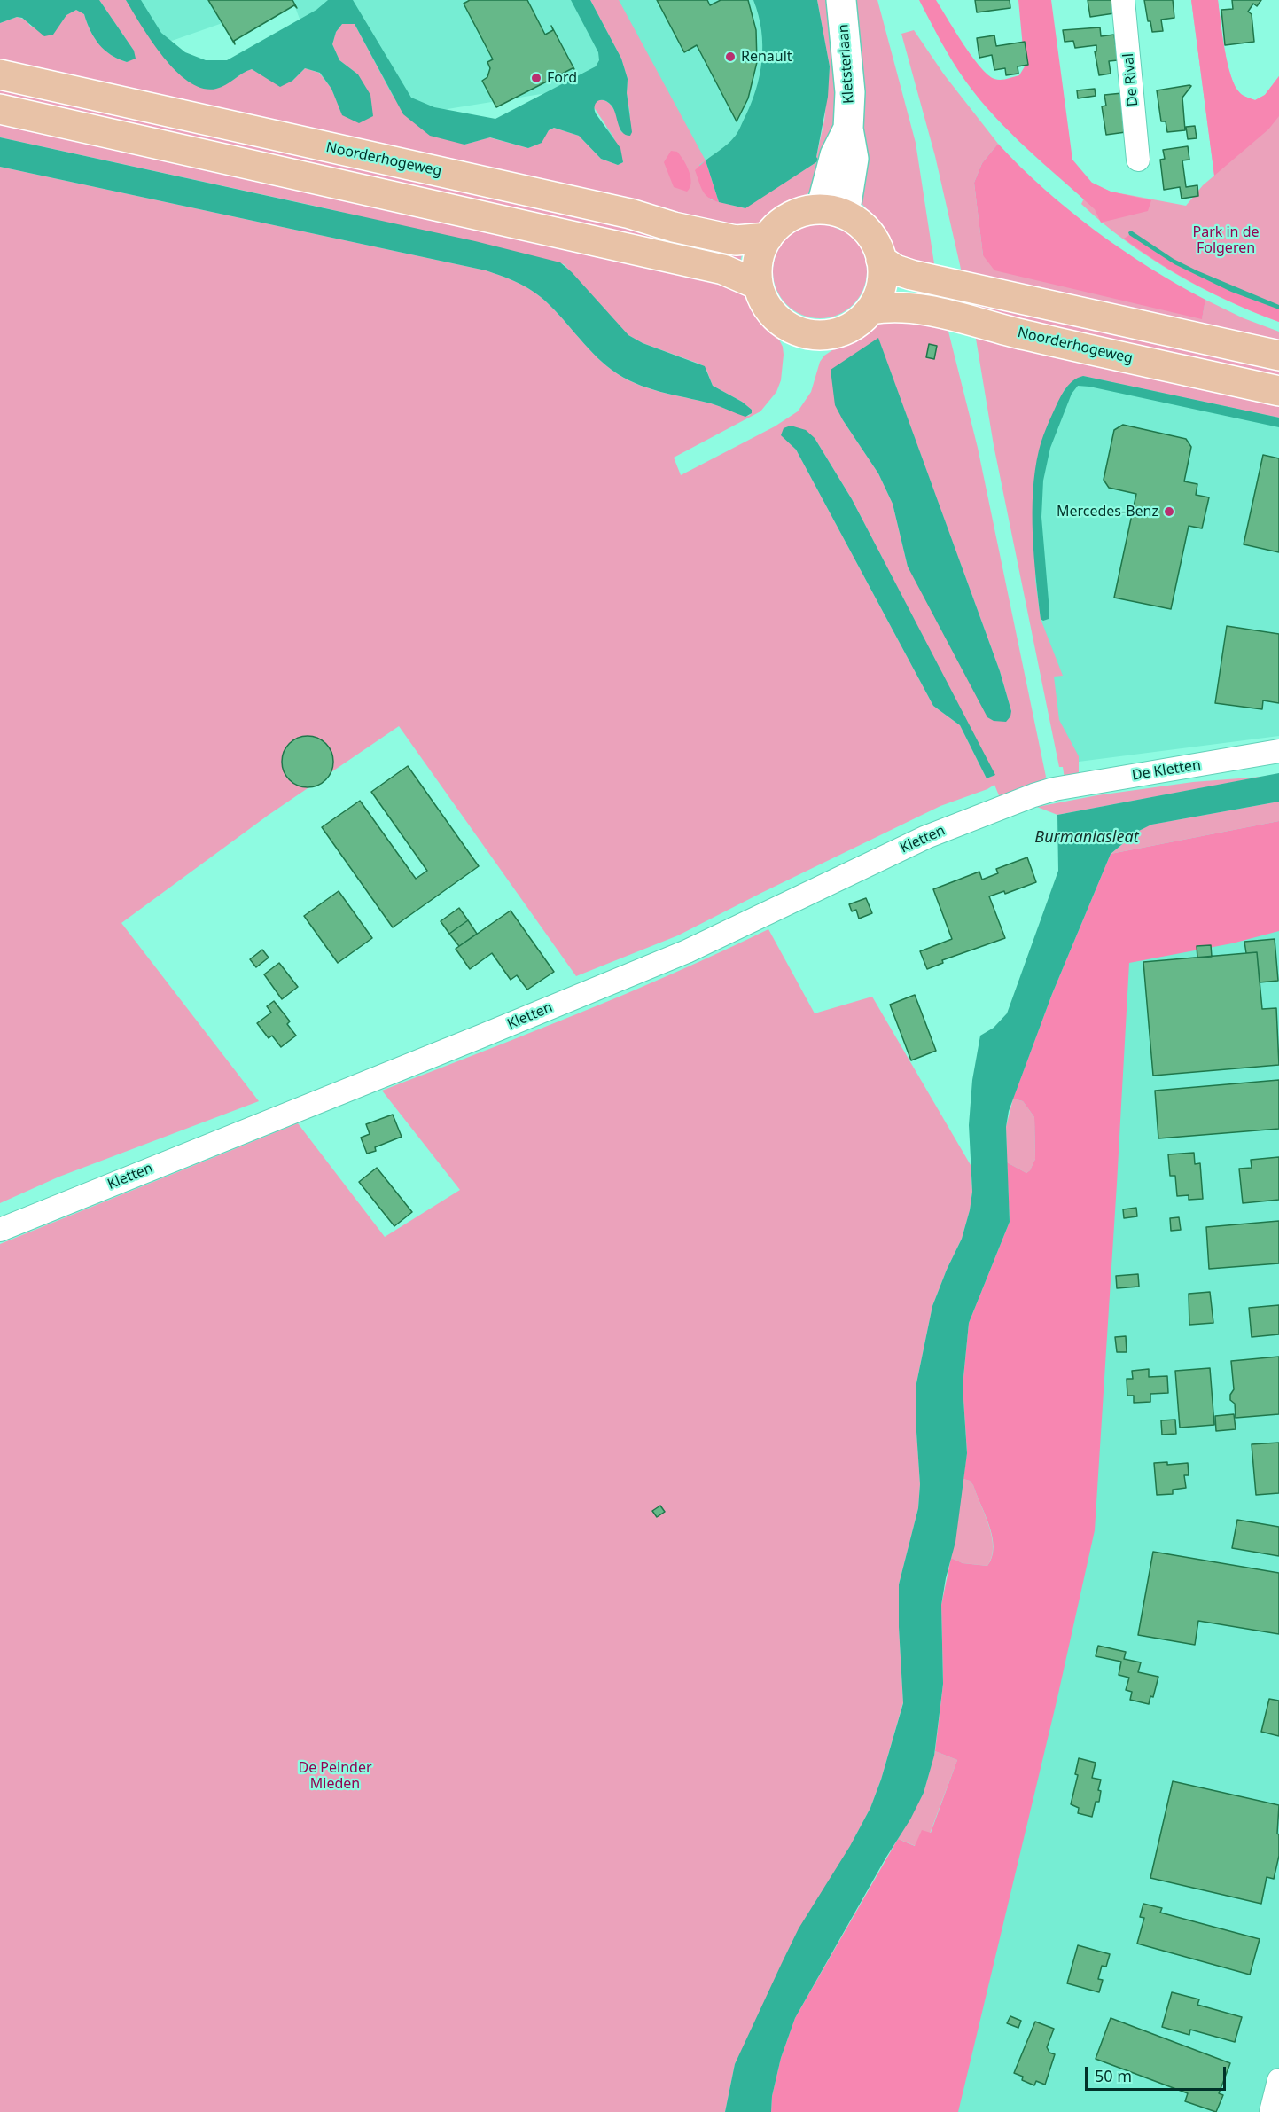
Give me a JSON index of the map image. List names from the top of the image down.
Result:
{
  "streets": {
    "main road": ["Kletsterlaan", "Noorderhogeweg"],
    "street": ["De Rival", "De Kletten", "Kletten"]
  },
  "crossings": [
    ["Kletsterlaan", "Noorderhogeweg"],
    ["De Kletten", "Kletten"]
  ],
  "water": ["Burmaniasleat"],
  "parks": ["Park in de Folgeren", "De Peinder Mieden"],
  "places": ["Renault", "Ford", "Mercedes-Benz"],
  "scale_bar": "50 m"
}
